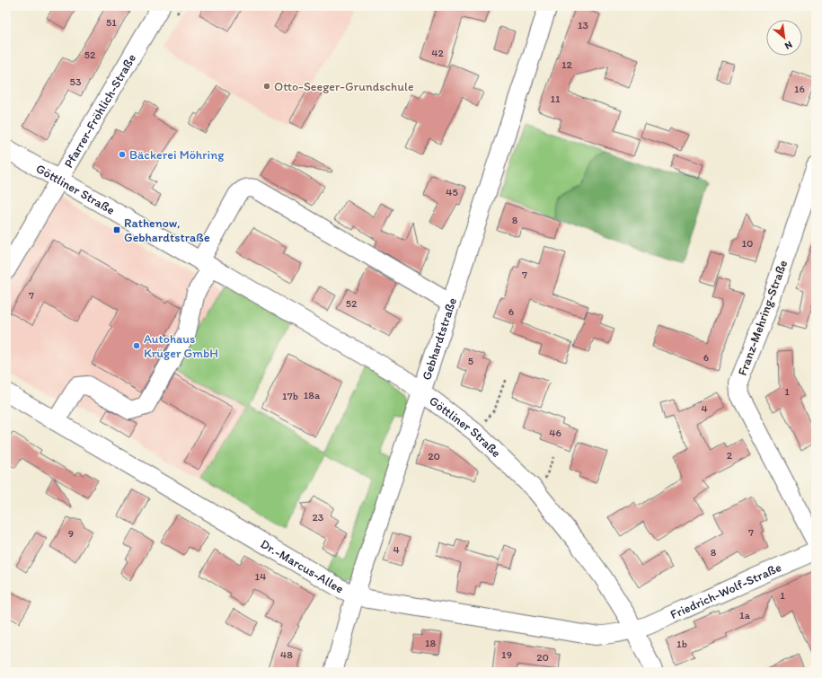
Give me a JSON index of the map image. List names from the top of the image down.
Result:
{
  "streets": {
    "street": [
      "Pfarrer-Fröhlich-Straße",
      "Göttliner Straße",
      "Franz-Mehring-Straße",
      "Gebhardtstraße",
      "Dr.-Marcus-Allee",
      "Friedrich-Wolf-Straße"
    ]
  },
  "crossings": [
    ["Pfarrer-Fröhlich-Straße", "Göttliner Straße"],
    ["Göttliner Straße", "Gebhardtstraße"],
    ["Göttliner Straße", "Dr.-Marcus-Allee"],
    ["Göttliner Straße", "Friedrich-Wolf-Straße"],
    ["Gebhardtstraße", "Dr.-Marcus-Allee"],
    ["Dr.-Marcus-Allee", "Friedrich-Wolf-Straße"]
  ],
  "places": {
    "other": ["Otto-Seeger-Grundschule", "Bäckerei Möhring", "Autohaus Krüger GmbH"],
    "transit": ["Rathenow, Gebhardtstraße"]
  },
  "house_numbers": [
    "51",
    "13",
    "42",
    "52",
    "12",
    "53",
    "16",
    "11",
    "45",
    "8",
    "10",
    "7",
    "7",
    "52",
    "6",
    "6",
    "5",
    "1",
    "18a",
    "17b",
    "4",
    "46",
    "2",
    "20",
    "23",
    "7",
    "9",
    "4",
    "8",
    "14",
    "1",
    "1a",
    "18",
    "1b",
    "48",
    "19",
    "20"
  ],
  "north": "bottom right"
}
